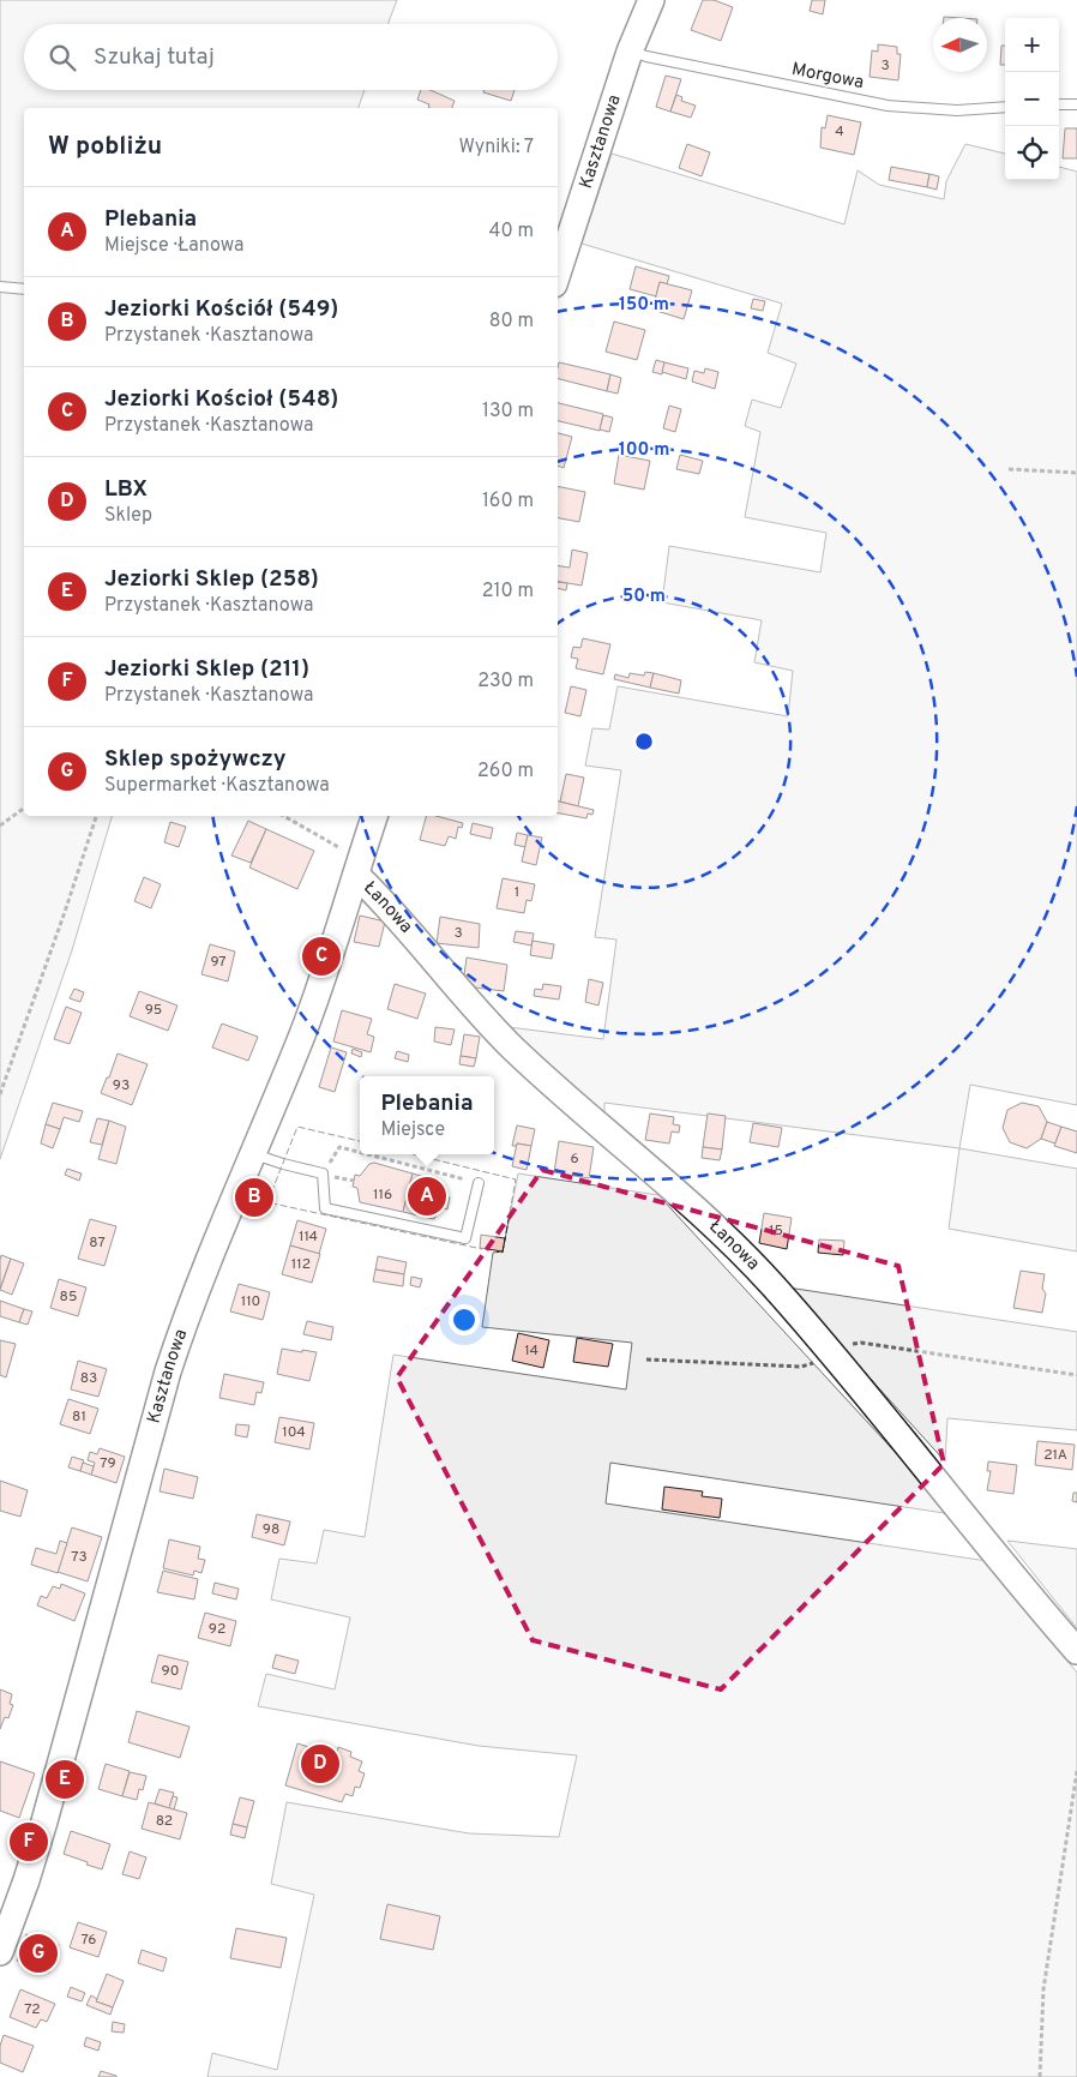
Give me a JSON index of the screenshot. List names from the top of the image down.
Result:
{
  "streets": {
    "street": ["Kasztanowa", "Łanowa"],
    "lane": ["Morgowa"]
  },
  "crossings": [
    ["Morgowa", "Kasztanowa"],
    ["Kasztanowa", "Łanowa"]
  ],
  "house_numbers": [
    "3",
    "4",
    "1",
    "3",
    "97",
    "95",
    "93",
    "6",
    "116",
    "15",
    "114",
    "87",
    "112",
    "85",
    "110",
    "14",
    "83",
    "81",
    "104",
    "21A",
    "79",
    "98",
    "73",
    "92",
    "90",
    "82",
    "76",
    "72"
  ],
  "north": "left",
  "page": {
    "map_buttons": ["+", "−"],
    "search": "Szukaj tutaj",
    "heading": ["W pobliżu", "Wyniki: 7"],
    "list": [
      {
        "mark": "A",
        "name": "Plebania",
        "note": "Miejsce · Łanowa",
        "value": "40 m"
      },
      {
        "mark": "B",
        "name": "Jeziorki Kościół (549)",
        "note": "Przystanek · Kasztanowa",
        "value": "80 m"
      },
      {
        "mark": "C",
        "name": "Jeziorki Kościoł (548)",
        "note": "Przystanek · Kasztanowa",
        "value": "130 m"
      },
      {
        "mark": "D",
        "name": "LBX",
        "note": "Sklep",
        "value": "160 m"
      },
      {
        "mark": "E",
        "name": "Jeziorki Sklep (258)",
        "note": "Przystanek · Kasztanowa",
        "value": "210 m"
      },
      {
        "mark": "F",
        "name": "Jeziorki Sklep (211)",
        "note": "Przystanek · Kasztanowa",
        "value": "230 m"
      },
      {
        "mark": "G",
        "name": "Sklep spożywczy",
        "note": "Supermarket · Kasztanowa",
        "value": "260 m"
      }
    ],
    "pins": [
      "C",
      "A",
      "B",
      "D",
      "E",
      "F",
      "G"
    ],
    "popup": ["Plebania", "Miejsce"]
  },
  "rings": ["150 m", "100 m", "50 m"]
}
